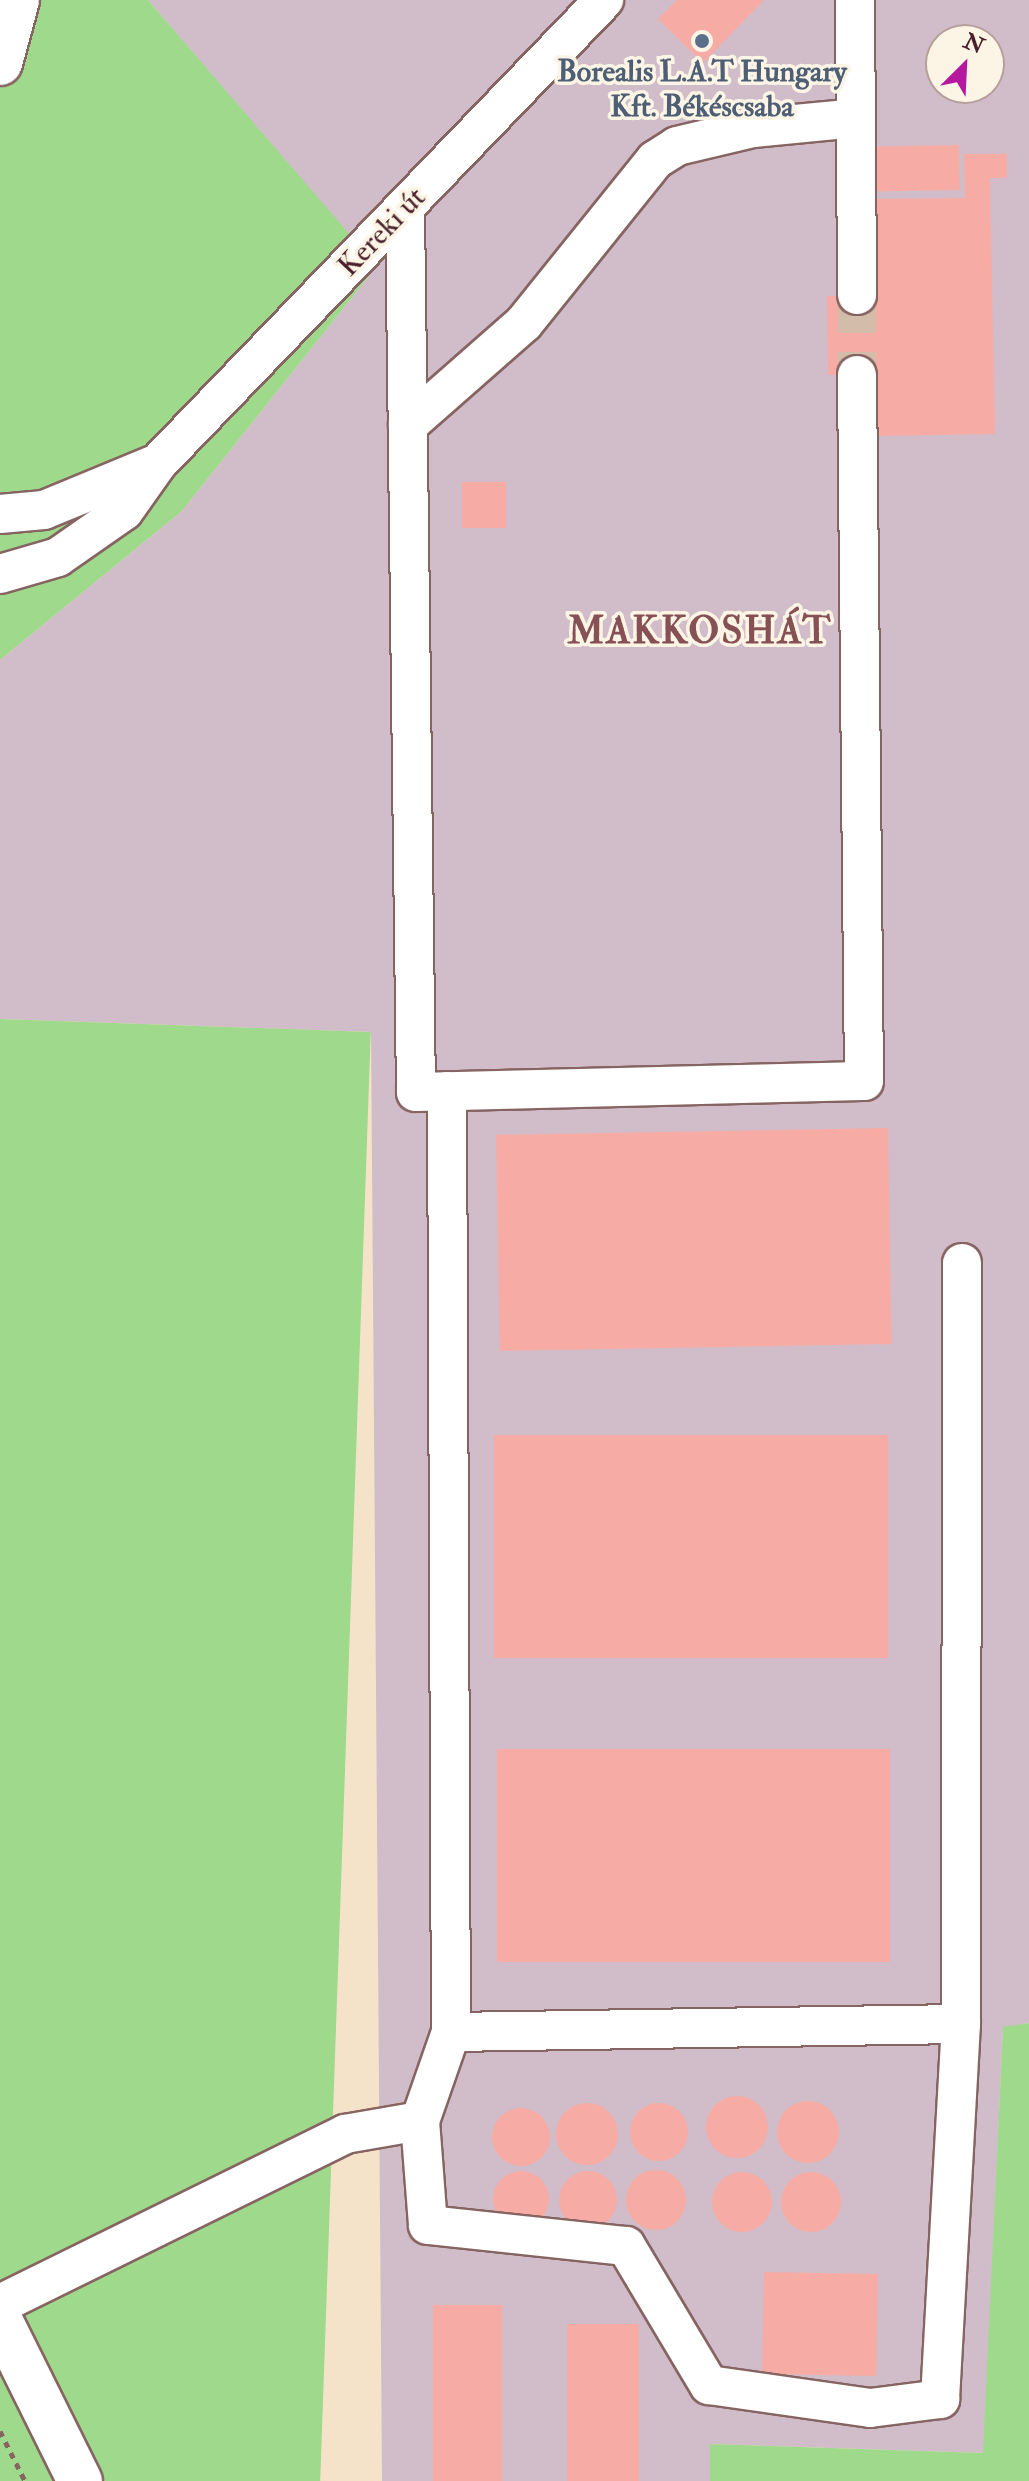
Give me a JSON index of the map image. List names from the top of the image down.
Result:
{
  "streets": {
    "street": ["Kereki út"]
  },
  "districts": ["MAKKOSHÁT"],
  "places": ["Borealis L.A.T Hungary Kft. Békéscsaba"],
  "north": "top right"
}
